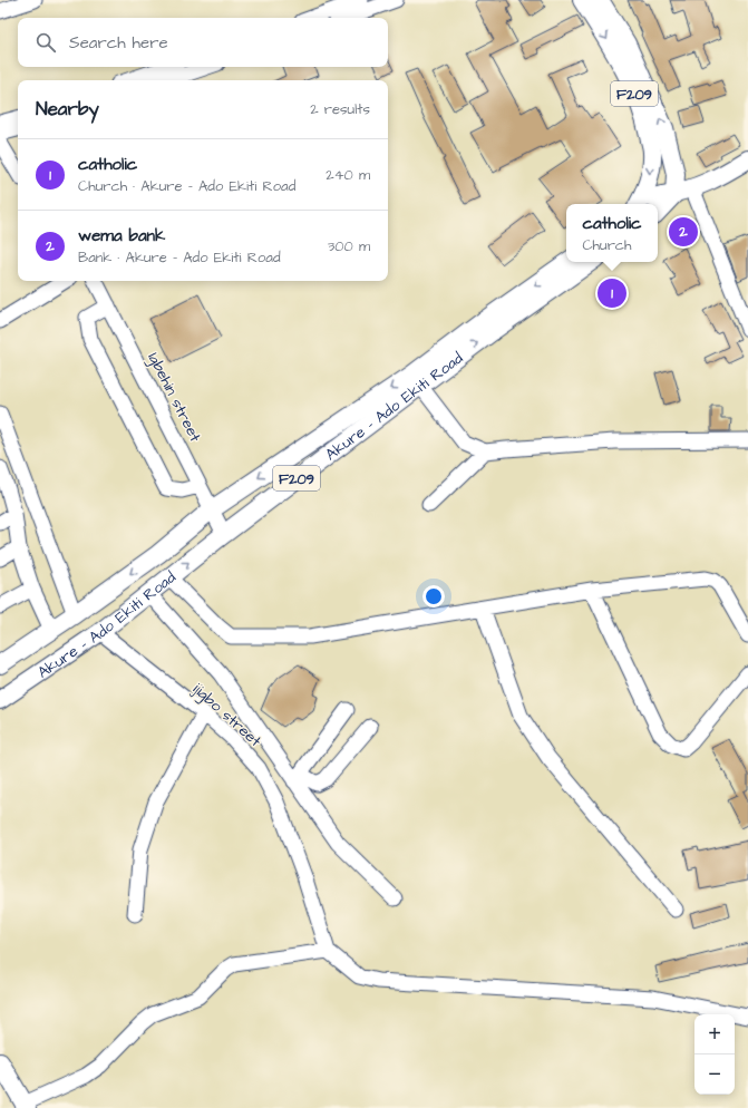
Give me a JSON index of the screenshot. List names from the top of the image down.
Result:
{
  "streets": {
    "main road": ["F209", "Akure - Ado Ekiti Road"],
    "street": ["Igbehin street", "ijigbo street"]
  },
  "crossings": [
    ["Igbehin street", "Akure - Ado Ekiti Road"],
    ["Akure - Ado Ekiti Road", "ijigbo street"]
  ],
  "page": {
    "search": "Search here",
    "heading": ["Nearby", "2 results"],
    "list": [
      {
        "mark": "1",
        "name": "catholic",
        "note": "Church · Akure - Ado Ekiti Road",
        "value": "240 m"
      },
      {
        "mark": "2",
        "name": "wema bank",
        "note": "Bank · Akure - Ado Ekiti Road",
        "value": "300 m"
      }
    ],
    "popup": ["catholic", "Church"],
    "pins": ["2", "1"],
    "map_buttons": ["+", "−"]
  }
}
